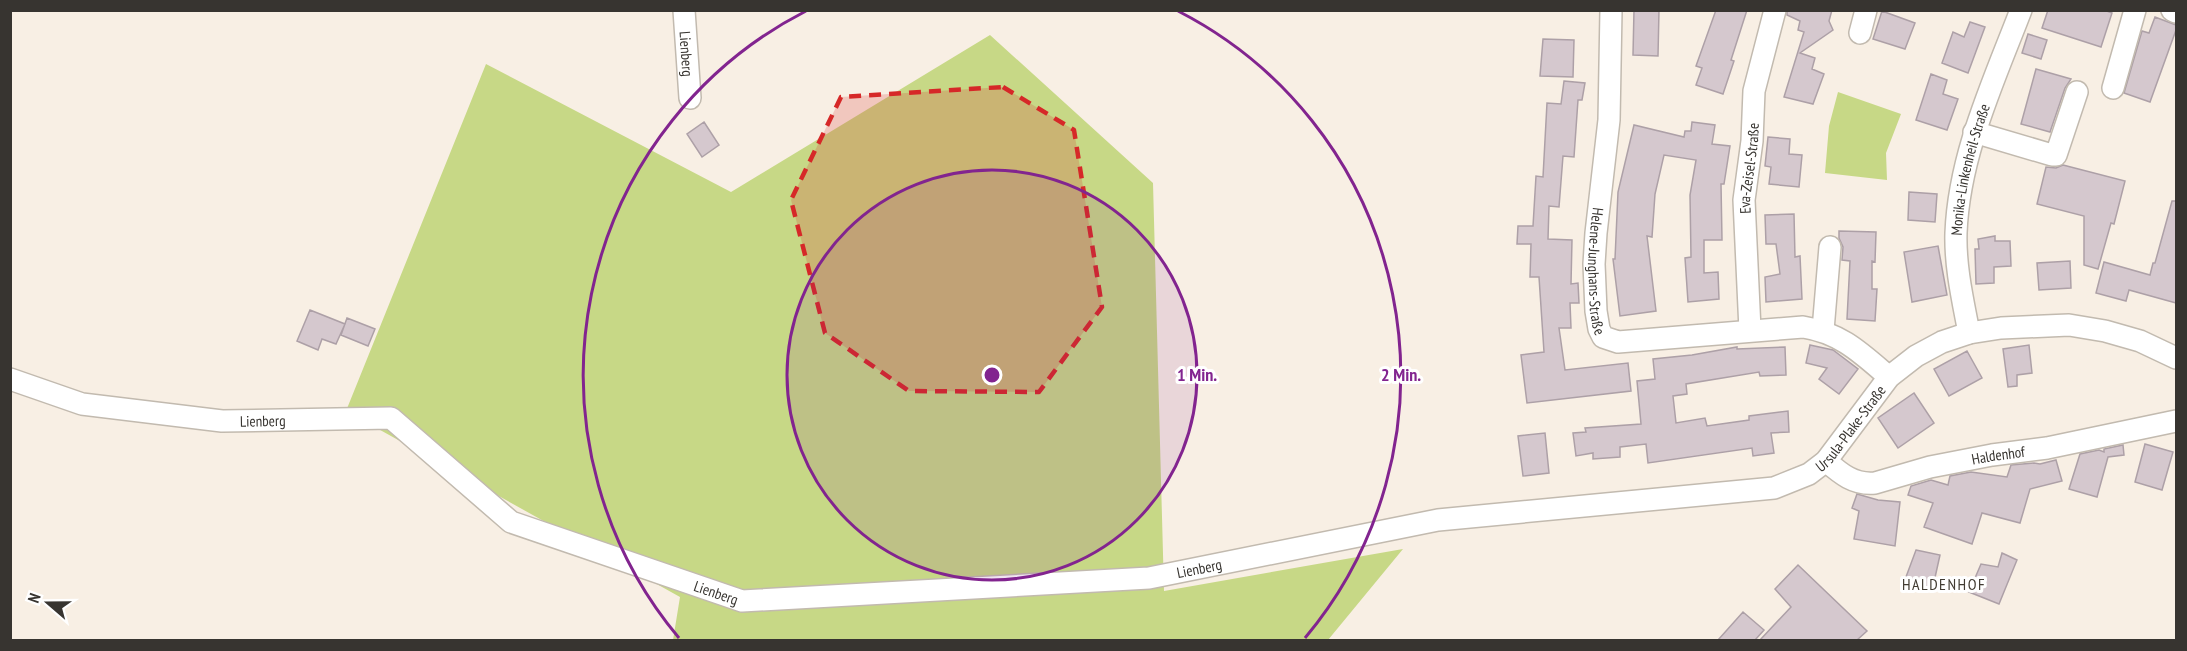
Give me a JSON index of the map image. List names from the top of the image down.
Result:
{
  "streets": {
    "street": [
      "Lienberg",
      "Eva-Zeisel-Straße",
      "Monika-Linkenheil-Straße",
      "Helene-Junghans-Straße",
      "Ursula-Plake-Straße",
      "Haldenhof"
    ]
  },
  "crossings": [
    ["Lienberg", "Ursula-Plake-Straße"],
    ["Eva-Zeisel-Straße", "Helene-Junghans-Straße"],
    ["Monika-Linkenheil-Straße", "Ursula-Plake-Straße"],
    ["Helene-Junghans-Straße", "Ursula-Plake-Straße"],
    ["Ursula-Plake-Straße", "Haldenhof"]
  ],
  "districts": ["HALDENHOF"],
  "north": "left",
  "rings": ["1 Min.", "2 Min."]
}
